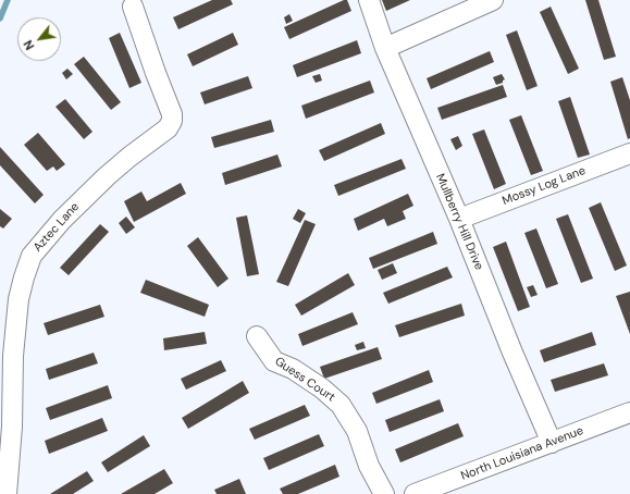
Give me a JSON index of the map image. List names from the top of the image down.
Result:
{
  "streets": {
    "street": [
      "Mossy Log Lane",
      "Mullberry Hill Drive",
      "Aztec Lane",
      "Guess Court",
      "North Louisiana Avenue"
    ]
  },
  "crossings": [
    ["Mossy Log Lane", "Mullberry Hill Drive"],
    ["Mullberry Hill Drive", "North Louisiana Avenue"]
  ],
  "north": "bottom left"
}
